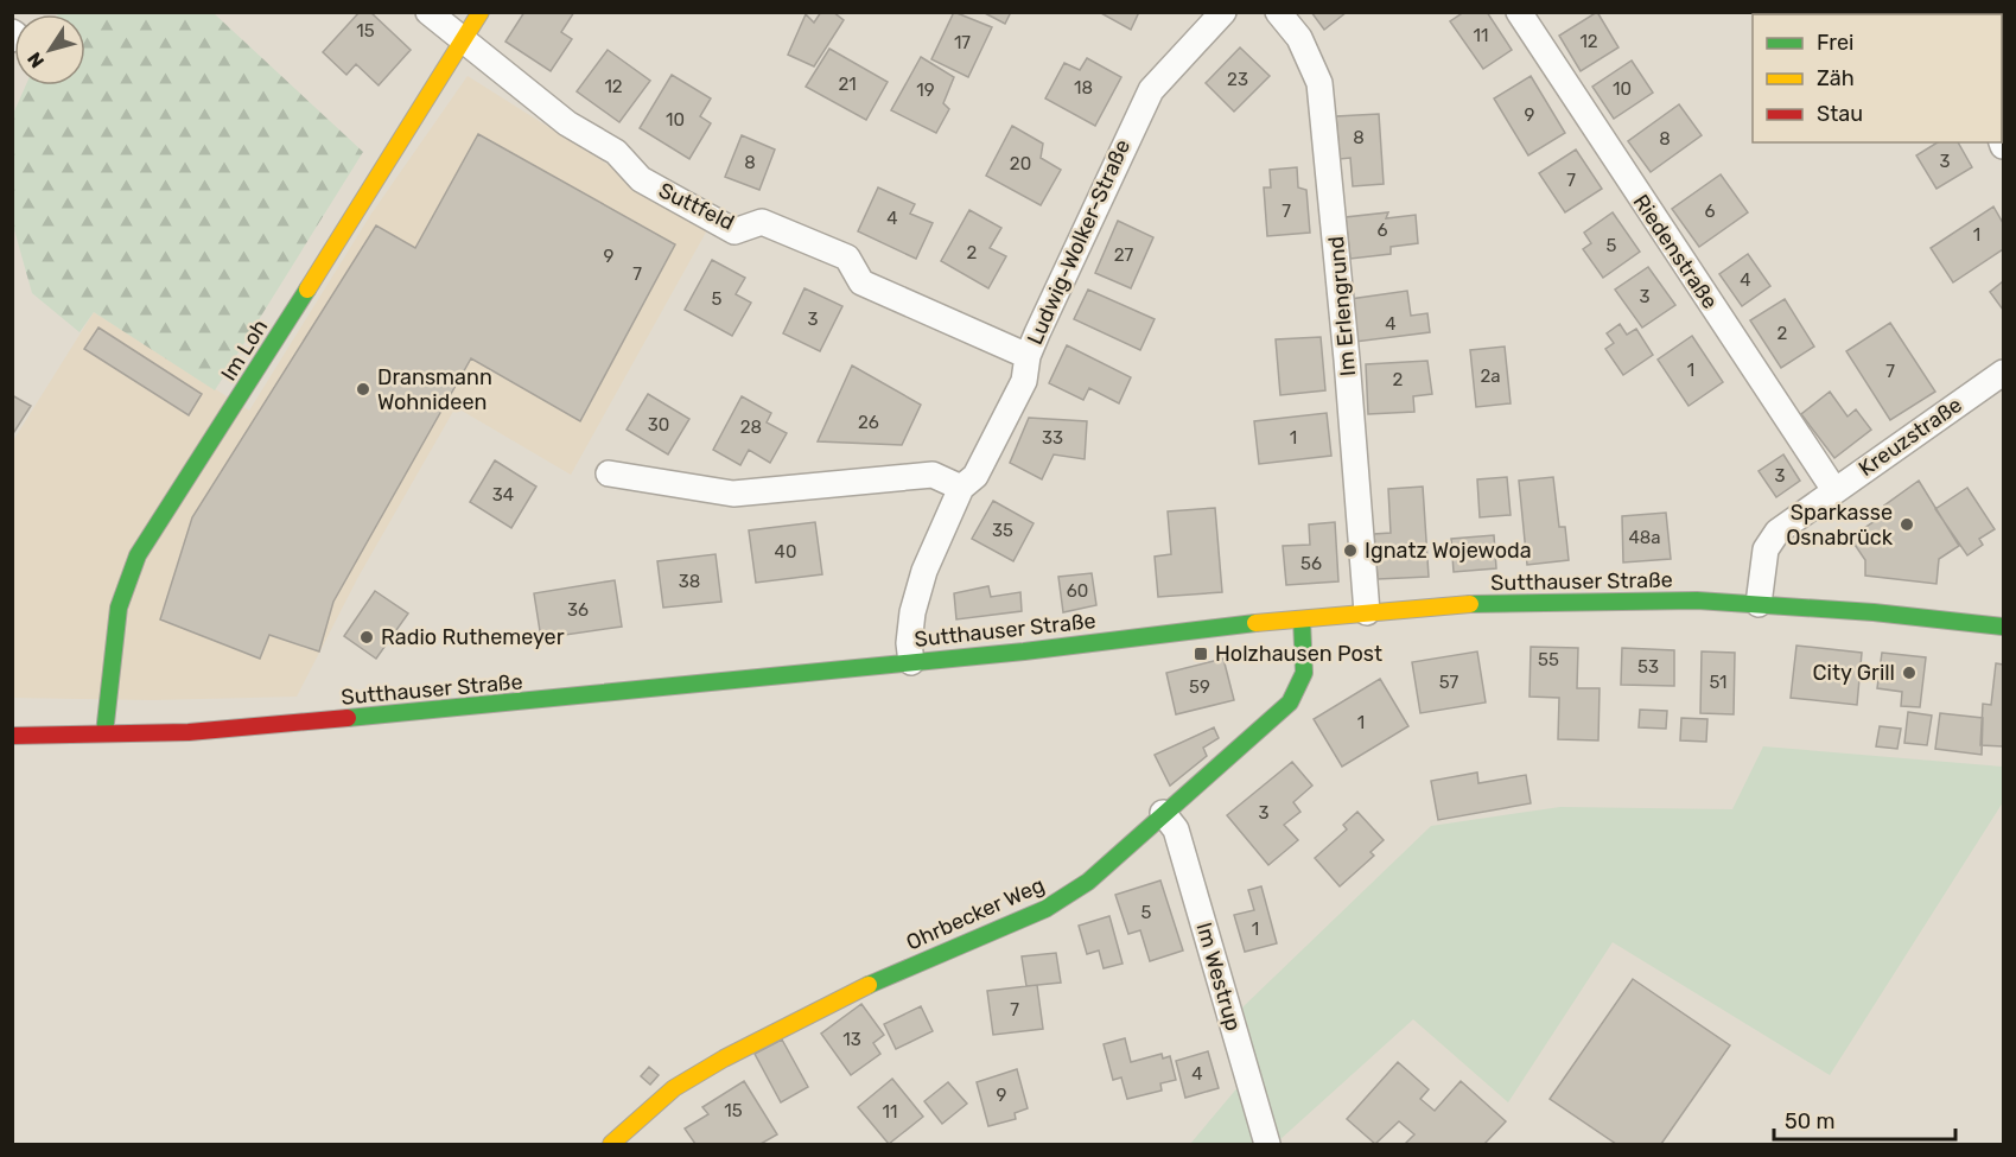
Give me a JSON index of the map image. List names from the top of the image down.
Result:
{
  "streets": {
    "street": [
      "Suttfeld",
      "Ludwig-Wolker-Straße",
      "Riedenstraße",
      "Im Erlengrund",
      "Im Loh",
      "Kreuzstraße",
      "Sutthauser Straße",
      "Ohrbecker Weg",
      "Im Westrup"
    ]
  },
  "crossings": [
    ["Suttfeld", "Ludwig-Wolker-Straße"],
    ["Suttfeld", "Im Loh"],
    ["Ludwig-Wolker-Straße", "Sutthauser Straße"],
    ["Riedenstraße", "Kreuzstraße"],
    ["Im Erlengrund", "Sutthauser Straße"],
    ["Im Loh", "Sutthauser Straße"],
    ["Kreuzstraße", "Sutthauser Straße"],
    ["Sutthauser Straße", "Ohrbecker Weg"],
    ["Ohrbecker Weg", "Im Westrup"]
  ],
  "places": {
    "other": [
      "Dransmann Wohnideen",
      "Sparkasse Osnabrück",
      "Ignatz Wojewoda",
      "Radio Ruthemeyer",
      "City Grill"
    ],
    "transit": ["Holzhausen Post"]
  },
  "house_numbers": [
    "15",
    "11",
    "12",
    "17",
    "23",
    "21",
    "12",
    "18",
    "10",
    "19",
    "9",
    "10",
    "8",
    "8",
    "3",
    "8",
    "20",
    "7",
    "7",
    "6",
    "4",
    "6",
    "1",
    "5",
    "2",
    "27",
    "9",
    "7",
    "4",
    "3",
    "5",
    "3",
    "4",
    "2",
    "1",
    "7",
    "2a",
    "2",
    "26",
    "30",
    "28",
    "33",
    "1",
    "3",
    "34",
    "35",
    "48a",
    "40",
    "56",
    "38",
    "60",
    "36",
    "55",
    "53",
    "57",
    "51",
    "59",
    "1",
    "3",
    "5",
    "1",
    "7",
    "13",
    "4",
    "9",
    "15",
    "11"
  ],
  "legend": ["Frei", "Zäh", "Stau"],
  "scale_bar": "50 m",
  "north": "bottom left"
}
